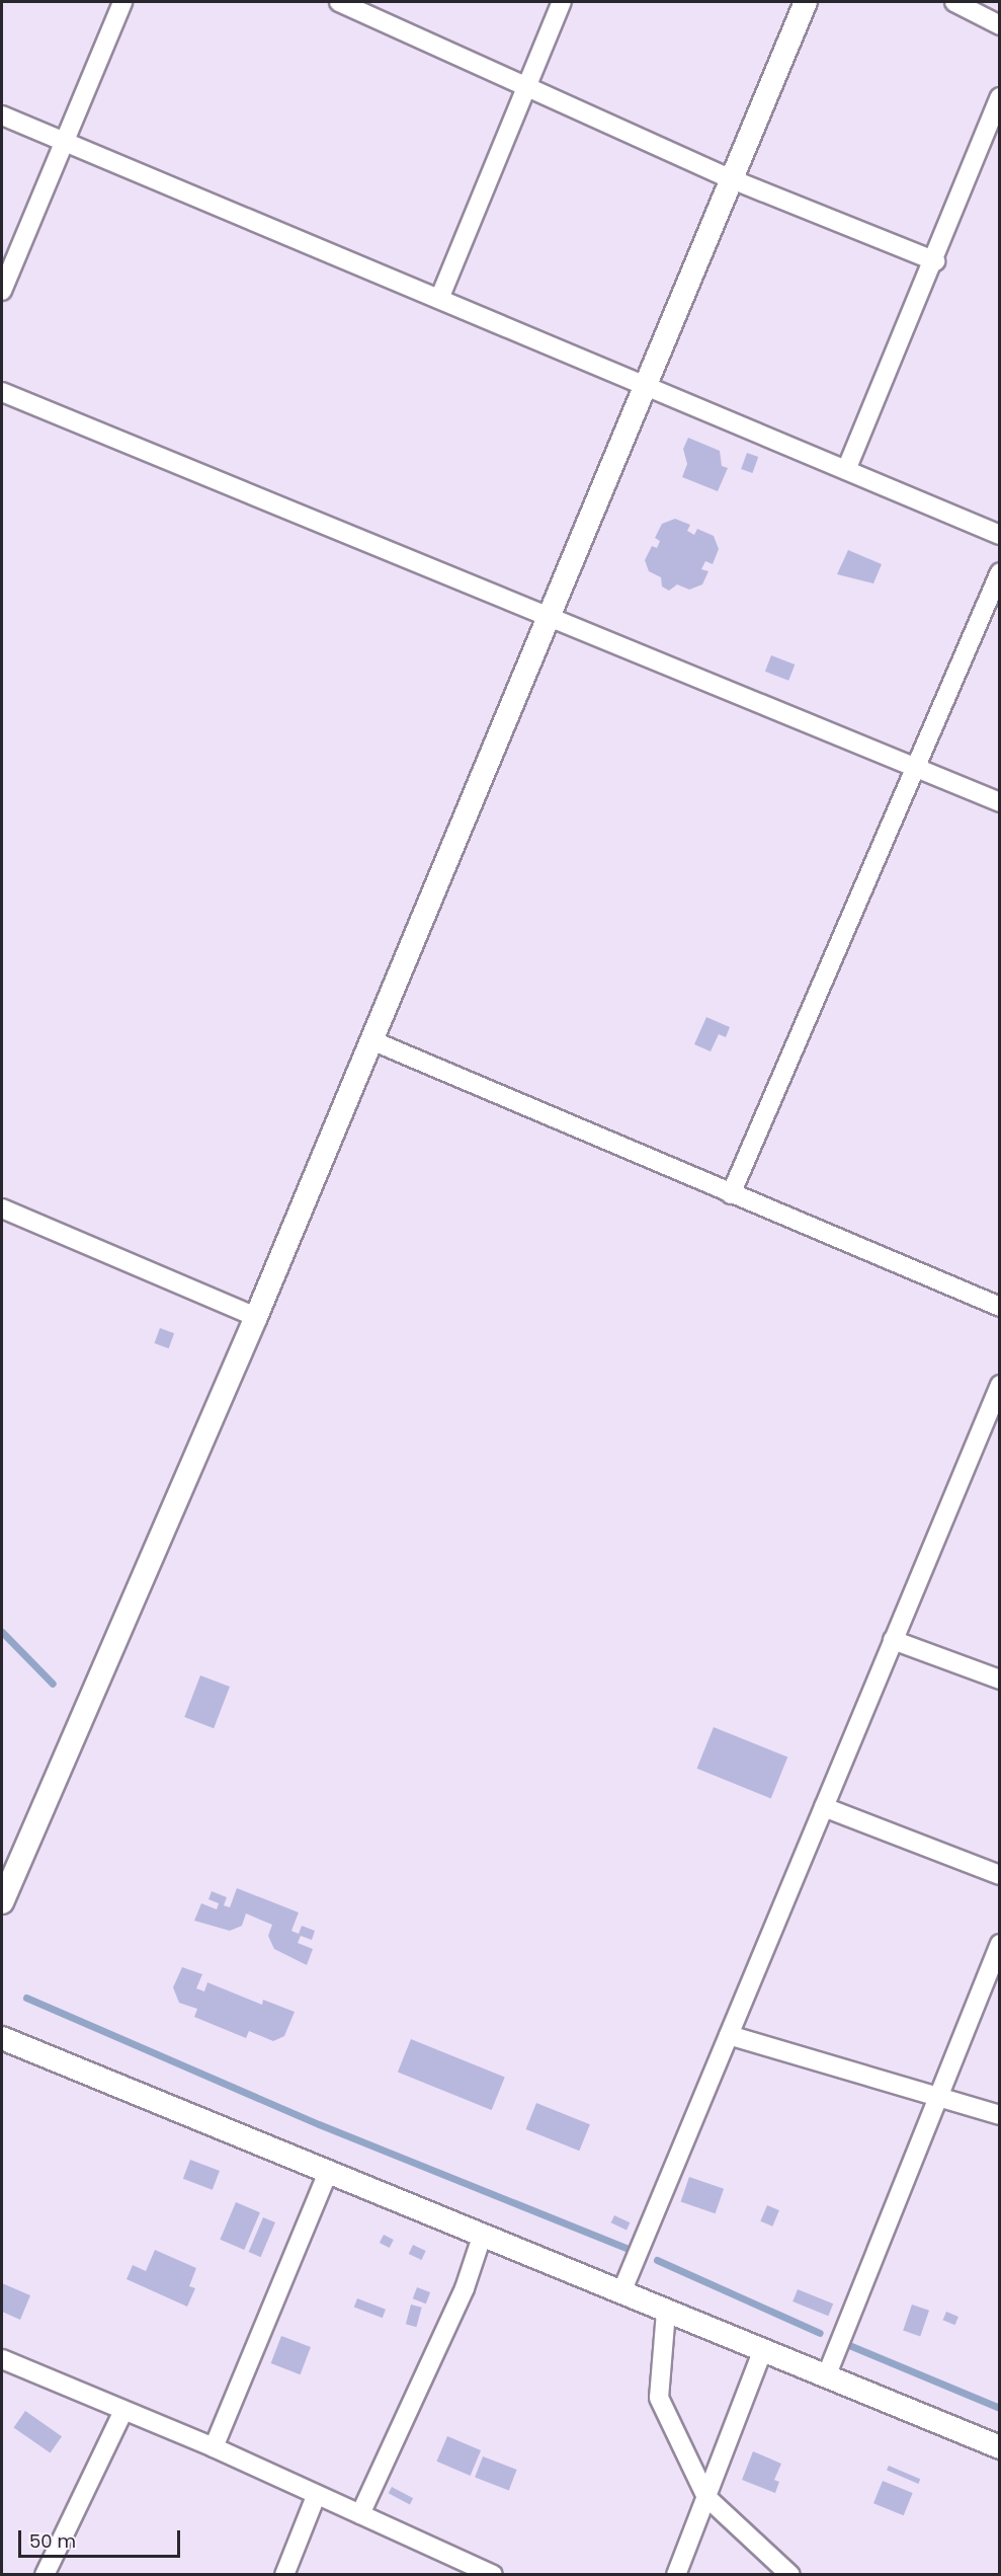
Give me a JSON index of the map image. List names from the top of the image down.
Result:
{
  "scale_bar": "50 m"
}
